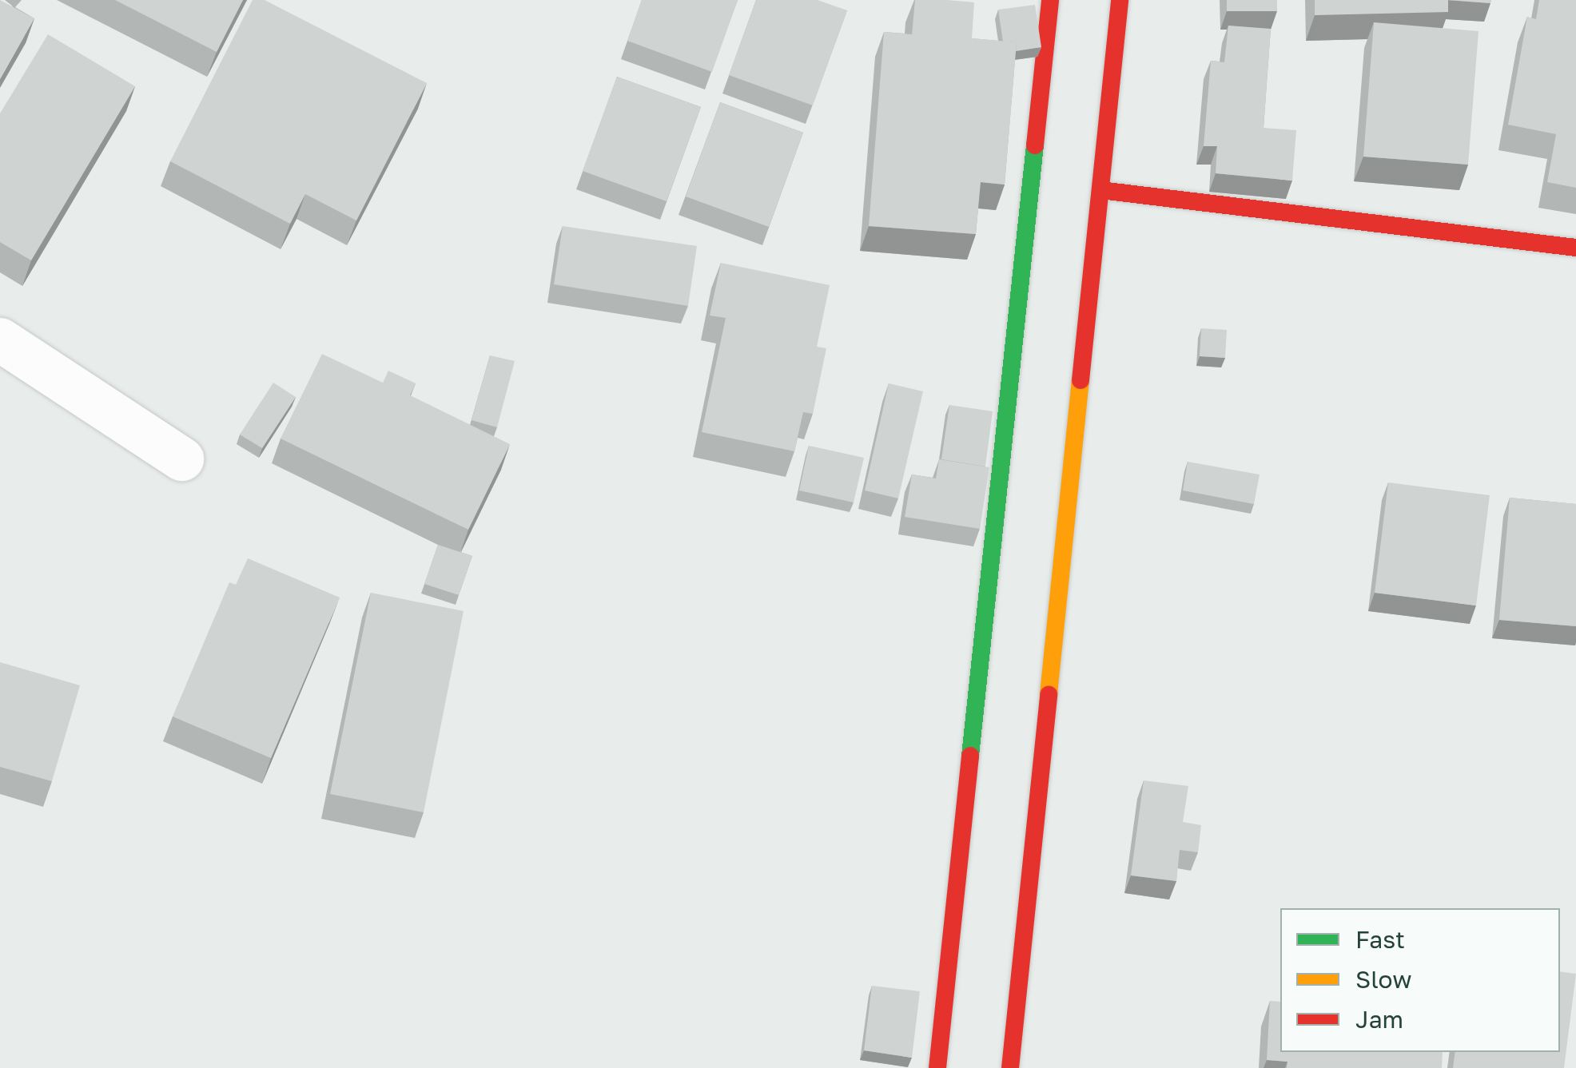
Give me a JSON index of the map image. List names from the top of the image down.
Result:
{
  "legend": ["Fast", "Slow", "Jam"]
}
